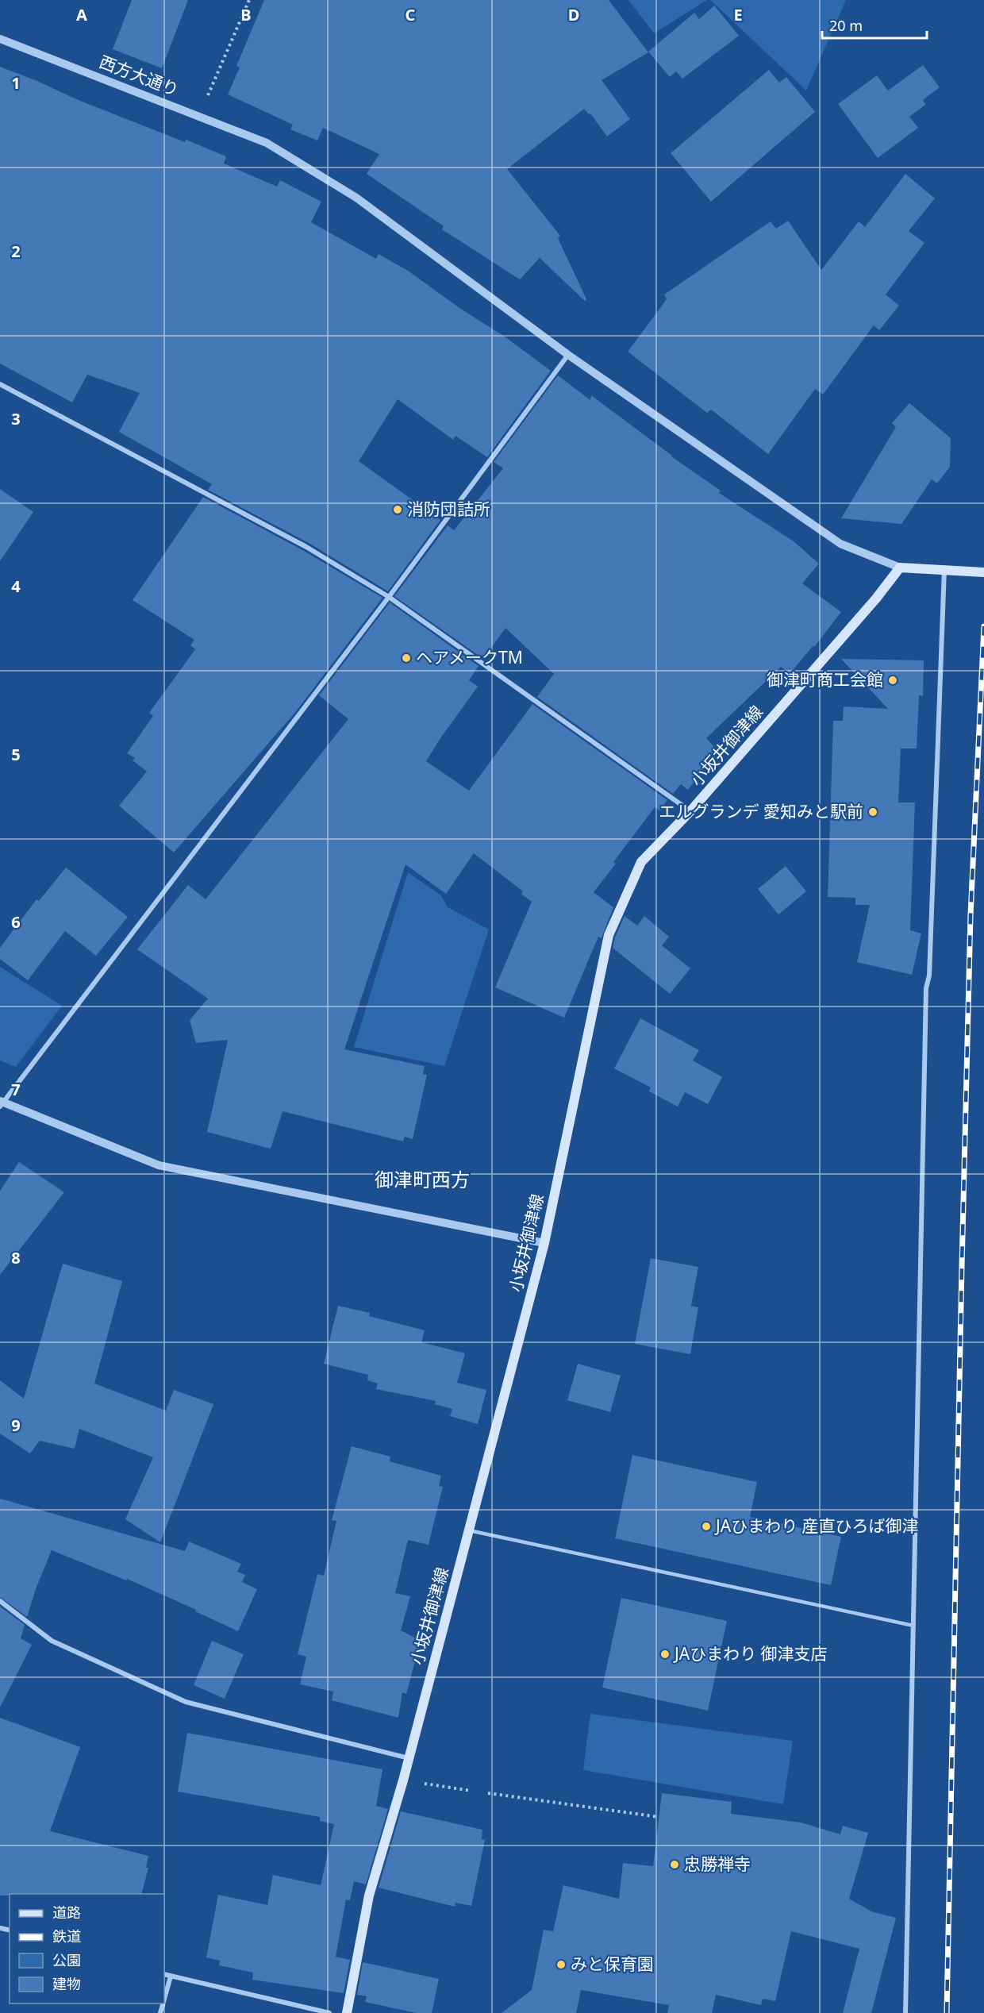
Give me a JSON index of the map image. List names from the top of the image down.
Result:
{
  "streets": {
    "main road": ["小坂井御津線"],
    "street": ["西方大通り"]
  },
  "crossings": [
    ["西方大通り", "小坂井御津線"]
  ],
  "districts": ["御津町西方"],
  "places": [
    "消防団詰所",
    "ヘアメークTM",
    "御津町商工会館",
    "エルグランデ 愛知みと駅前",
    "JAひまわり 産直ひろば御津",
    "JAひまわり 御津支店",
    "忠勝禅寺",
    "みと保育園"
  ],
  "legend": [
    "道路",
    "鉄道",
    "公園",
    "建物"
  ],
  "scale_bar": "20 m",
  "grid": {
    "columns": [
      "A",
      "B",
      "C",
      "D",
      "E"
    ],
    "rows": [
      "1",
      "2",
      "3",
      "4",
      "5",
      "6",
      "7",
      "8",
      "9"
    ]
  }
}
